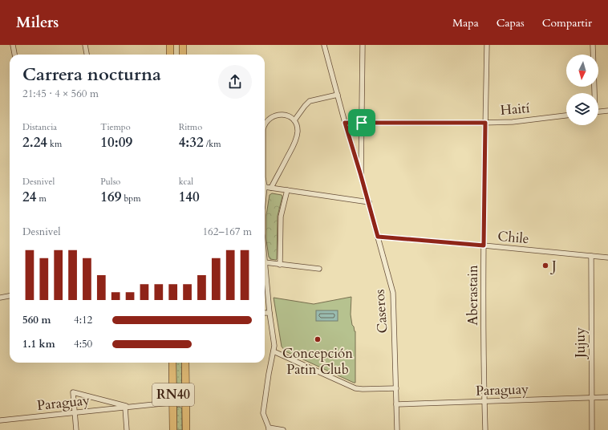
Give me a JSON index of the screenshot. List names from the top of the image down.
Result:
{
  "streets": {
    "main road": ["RN40"],
    "street": [
      "Haití",
      "Chile",
      "Aberastain",
      "Caseros",
      "Jujuy",
      "Paraguay"
    ]
  },
  "crossings": [
    ["Haití", "Aberastain"],
    ["Haití", "Caseros"],
    ["Chile", "Aberastain"],
    ["Chile", "Caseros"],
    ["Chile", "Jujuy"],
    ["Aberastain", "Paraguay"],
    ["Caseros", "Paraguay"],
    ["Jujuy", "Paraguay"],
    ["Paraguay", "RN40"]
  ],
  "places": ["J", "Concepción Patin Club"],
  "north": "bottom",
  "page": {
    "header": "Milers",
    "nav": ["Mapa", "Capas", "Compartir"],
    "heading": ["Carrera nocturna", "21:45 · 4 × 560 m"],
    "stats": [
      ["Distancia", "2.24 km"],
      ["Tiempo", "10:09"],
      ["Ritmo", "4:32 /km"],
      ["Desnivel", "24 m"],
      ["Pulso", "169 bpm"],
      ["kcal", "140"]
    ],
    "chart": ["Desnivel", "162–167 m"],
    "list": [
      {
        "name": "560 m",
        "note": "4:12"
      },
      {
        "name": "1.1 km",
        "note": "4:50"
      }
    ]
  }
}
